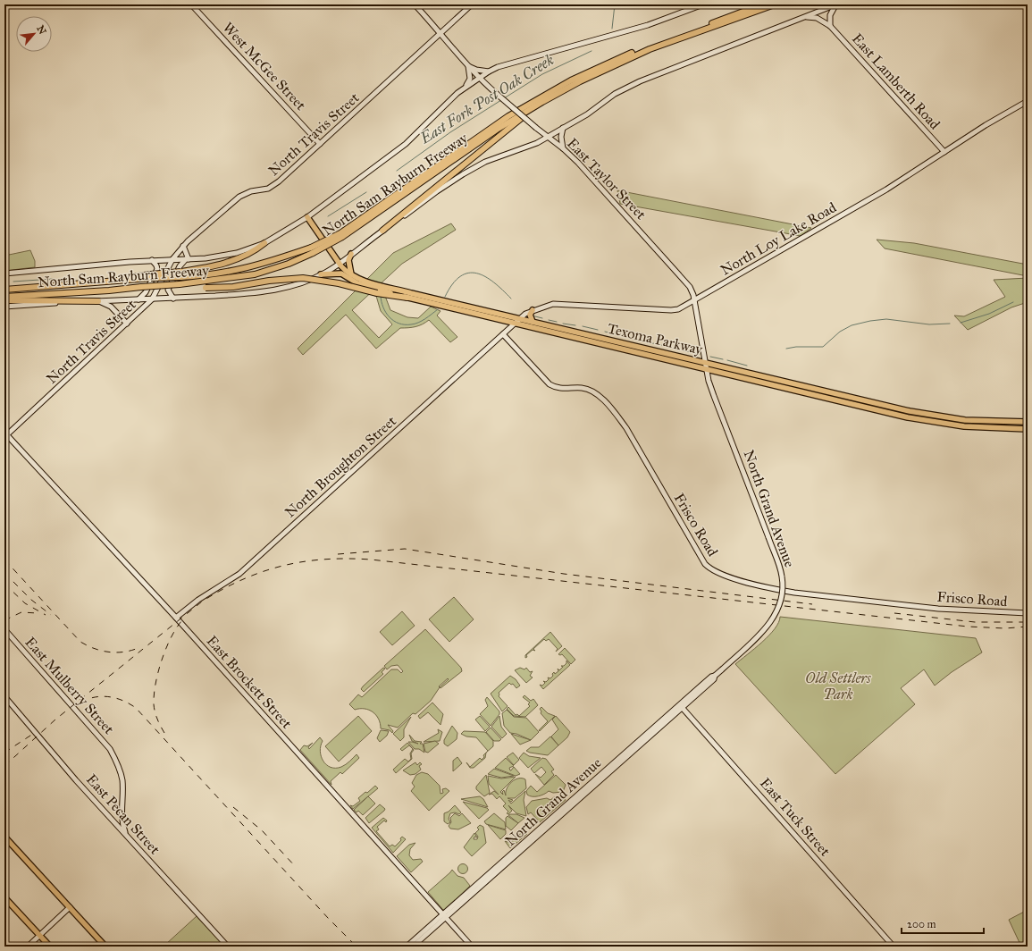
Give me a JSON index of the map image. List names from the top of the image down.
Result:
{
  "streets": {
    "highway": ["North Sam Rayburn Freeway"],
    "main road": [
      "West McGee Street",
      "East Lamberth Road",
      "North Travis Street",
      "East Taylor Street",
      "North Loy Lake Road",
      "Texoma Parkway",
      "North Broughton Street",
      "North Grand Avenue",
      "Frisco Road",
      "East Brockett Street",
      "East Mulberry Street",
      "East Pecan Street",
      "East Tuck Street"
    ]
  },
  "crossings": [
    ["West McGee Street", "North Travis Street"],
    ["East Lamberth Road", "North Loy Lake Road"],
    ["North Travis Street", "East Taylor Street"],
    ["North Travis Street", "North Sam Rayburn Freeway"],
    ["North Travis Street", "East Brockett Street"],
    ["East Taylor Street", "North Sam Rayburn Freeway"],
    ["East Taylor Street", "North Loy Lake Road"],
    ["East Taylor Street", "Texoma Parkway"],
    ["East Taylor Street", "North Grand Avenue"],
    ["North Sam Rayburn Freeway", "Texoma Parkway"],
    ["North Loy Lake Road", "Texoma Parkway"],
    ["North Loy Lake Road", "North Broughton Street"],
    ["Texoma Parkway", "North Broughton Street"],
    ["Texoma Parkway", "North Grand Avenue"],
    ["North Broughton Street", "Frisco Road"],
    ["North Broughton Street", "East Brockett Street"],
    ["North Grand Avenue", "East Brockett Street"],
    ["North Grand Avenue", "East Tuck Street"],
    ["East Mulberry Street", "East Pecan Street"]
  ],
  "water": ["East Fork Post Oak Creek"],
  "parks": ["Old Settlers Park"],
  "scale_bar": "200 m",
  "north": "top right"
}
